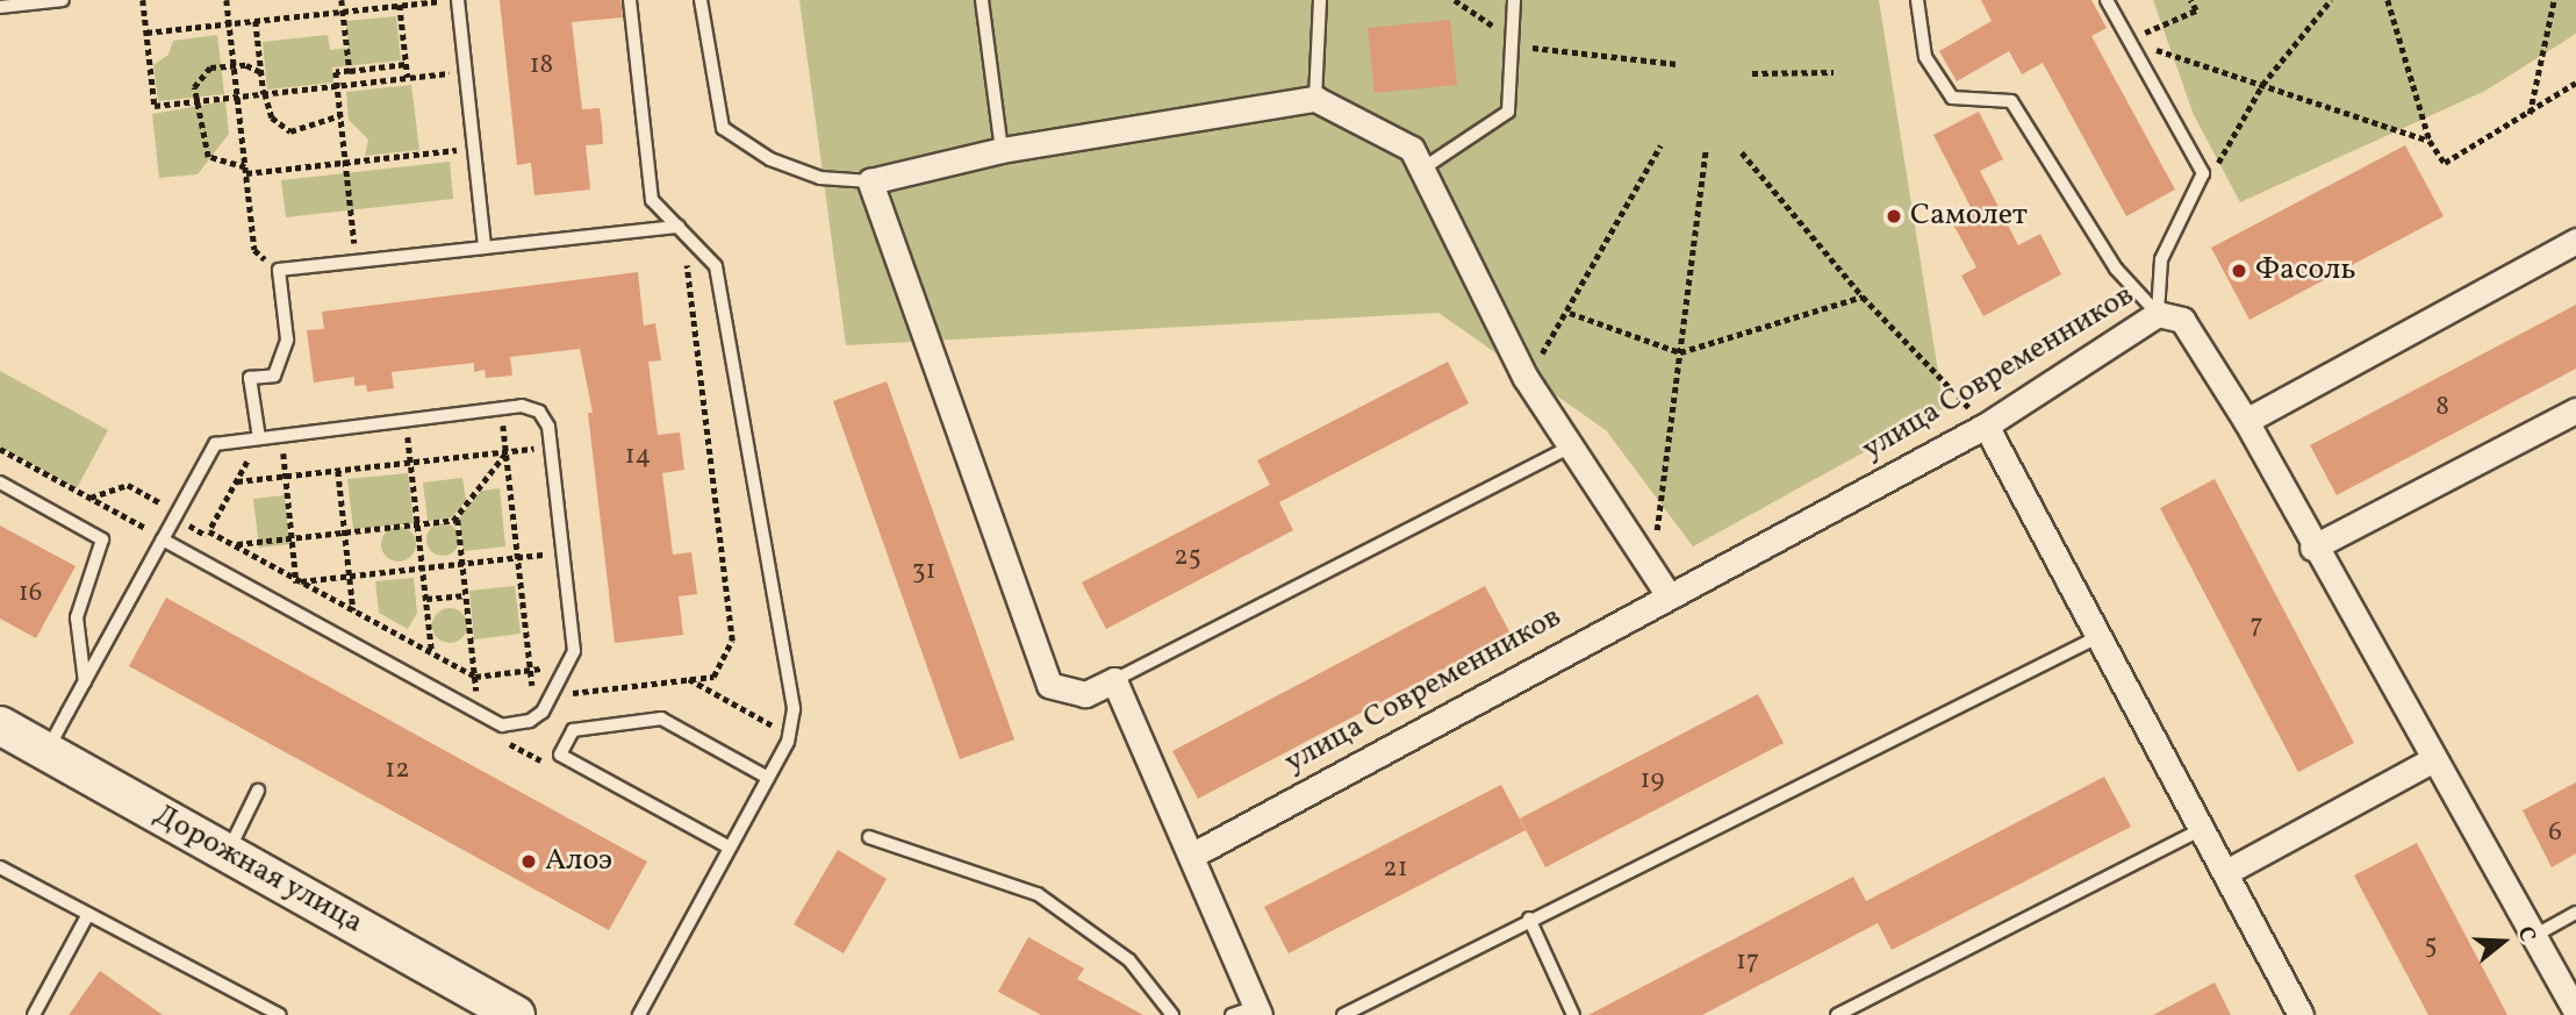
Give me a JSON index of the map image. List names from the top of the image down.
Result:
{
  "streets": {
    "street": ["улица Современников", "Дорожная улица"]
  },
  "places": ["Самолет", "Фасоль", "Алоэ"],
  "house_numbers": [
    "18",
    "8",
    "14",
    "25",
    "31",
    "16",
    "7",
    "12",
    "19",
    "6",
    "21",
    "5",
    "17"
  ],
  "north": "right"
}
